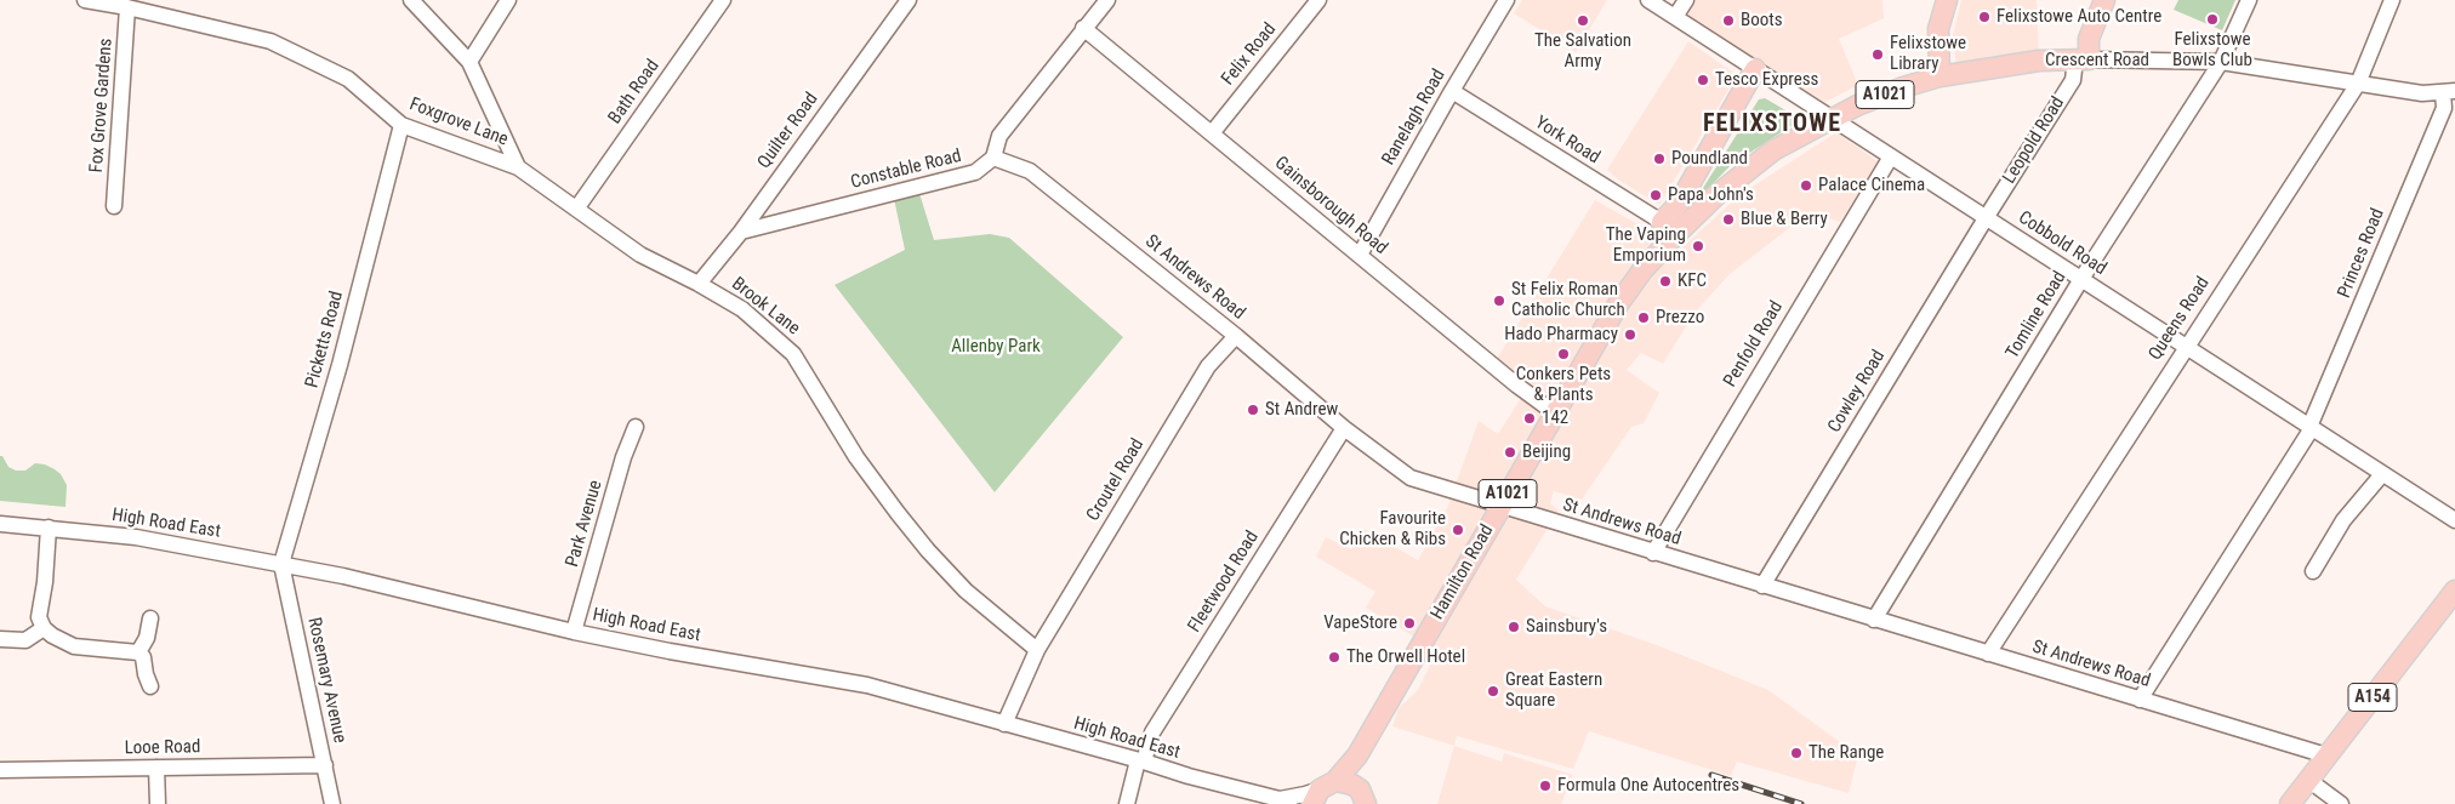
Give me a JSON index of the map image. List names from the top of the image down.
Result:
{
  "streets": {
    "main road": [
      "Crescent Road",
      "A1021",
      "Leopold Road",
      "Hamilton Road",
      "A154"
    ],
    "street": [
      "Felix Road",
      "Bath Road",
      "Fox Grove Gardens",
      "Ranelagh Road",
      "Foxgrove Lane",
      "Quilter Road",
      "York Road",
      "Constable Road",
      "Gainsborough Road",
      "Cobbold Road",
      "Princes Road",
      "St Andrews Road",
      "Brook Lane",
      "Tomline Road",
      "Queens Road",
      "Picketts Road",
      "Penfold Road",
      "Cowley Road",
      "Croutel Road",
      "High Road East",
      "Park Avenue",
      "Fleetwood Road",
      "Rosemary Avenue",
      "Looe Road"
    ]
  },
  "crossings": [
    ["Felix Road", "Gainsborough Road"],
    ["Crescent Road", "A1021"],
    ["Crescent Road", "Leopold Road"],
    ["Crescent Road", "Cobbold Road"],
    ["Crescent Road", "Princes Road"],
    ["Crescent Road", "Tomline Road"],
    ["Crescent Road", "Queens Road"],
    ["Crescent Road", "Hamilton Road"],
    ["Bath Road", "Brook Lane"],
    ["Fox Grove Gardens", "Foxgrove Lane"],
    ["Ranelagh Road", "York Road"],
    ["Ranelagh Road", "Gainsborough Road"],
    ["Foxgrove Lane", "Brook Lane"],
    ["Foxgrove Lane", "Picketts Road"],
    ["Quilter Road", "Constable Road"],
    ["Quilter Road", "Brook Lane"],
    ["York Road", "Hamilton Road"],
    ["Leopold Road", "Cobbold Road"],
    ["Leopold Road", "Cowley Road"],
    ["Constable Road", "St Andrews Road"],
    ["Gainsborough Road", "Hamilton Road"],
    ["Cobbold Road", "Princes Road"],
    ["Cobbold Road", "Tomline Road"],
    ["Cobbold Road", "Queens Road"],
    ["Cobbold Road", "Penfold Road"],
    ["Cobbold Road", "Cowley Road"],
    ["Cobbold Road", "Hamilton Road"],
    ["Princes Road", "St Andrews Road"],
    ["St Andrews Road", "Tomline Road"],
    ["St Andrews Road", "Queens Road"],
    ["St Andrews Road", "Penfold Road"],
    ["St Andrews Road", "Cowley Road"],
    ["St Andrews Road", "Croutel Road"],
    ["St Andrews Road", "Hamilton Road"],
    ["St Andrews Road", "Fleetwood Road"],
    ["St Andrews Road", "A154"],
    ["Brook Lane", "Croutel Road"],
    ["Picketts Road", "High Road East"],
    ["Picketts Road", "Rosemary Avenue"],
    ["High Road East", "Park Avenue"],
    ["High Road East", "Hamilton Road"],
    ["High Road East", "Fleetwood Road"],
    ["High Road East", "Rosemary Avenue"],
    ["Rosemary Avenue", "Looe Road"]
  ],
  "districts": ["FELIXSTOWE"],
  "parks": ["Allenby Park"],
  "places": [
    "Felixstowe Auto Centre",
    "Felixstowe Bowls Club",
    "The Salvation Army",
    "Boots",
    "Felixstowe Library",
    "Tesco Express",
    "Poundland",
    "Palace Cinema",
    "Papa John's",
    "Blue & Berry",
    "The Vaping Emporium",
    "KFC",
    "St Felix Roman Catholic Church",
    "Prezzo",
    "Hado Pharmacy",
    "Conkers Pets & Plants",
    "St Andrew",
    "142",
    "Beijing",
    "Favourite Chicken & Ribs",
    "VapeStore",
    "Sainsbury's",
    "The Orwell Hotel",
    "Great Eastern Square",
    "The Range",
    "Formula One Autocentres"
  ]
}
